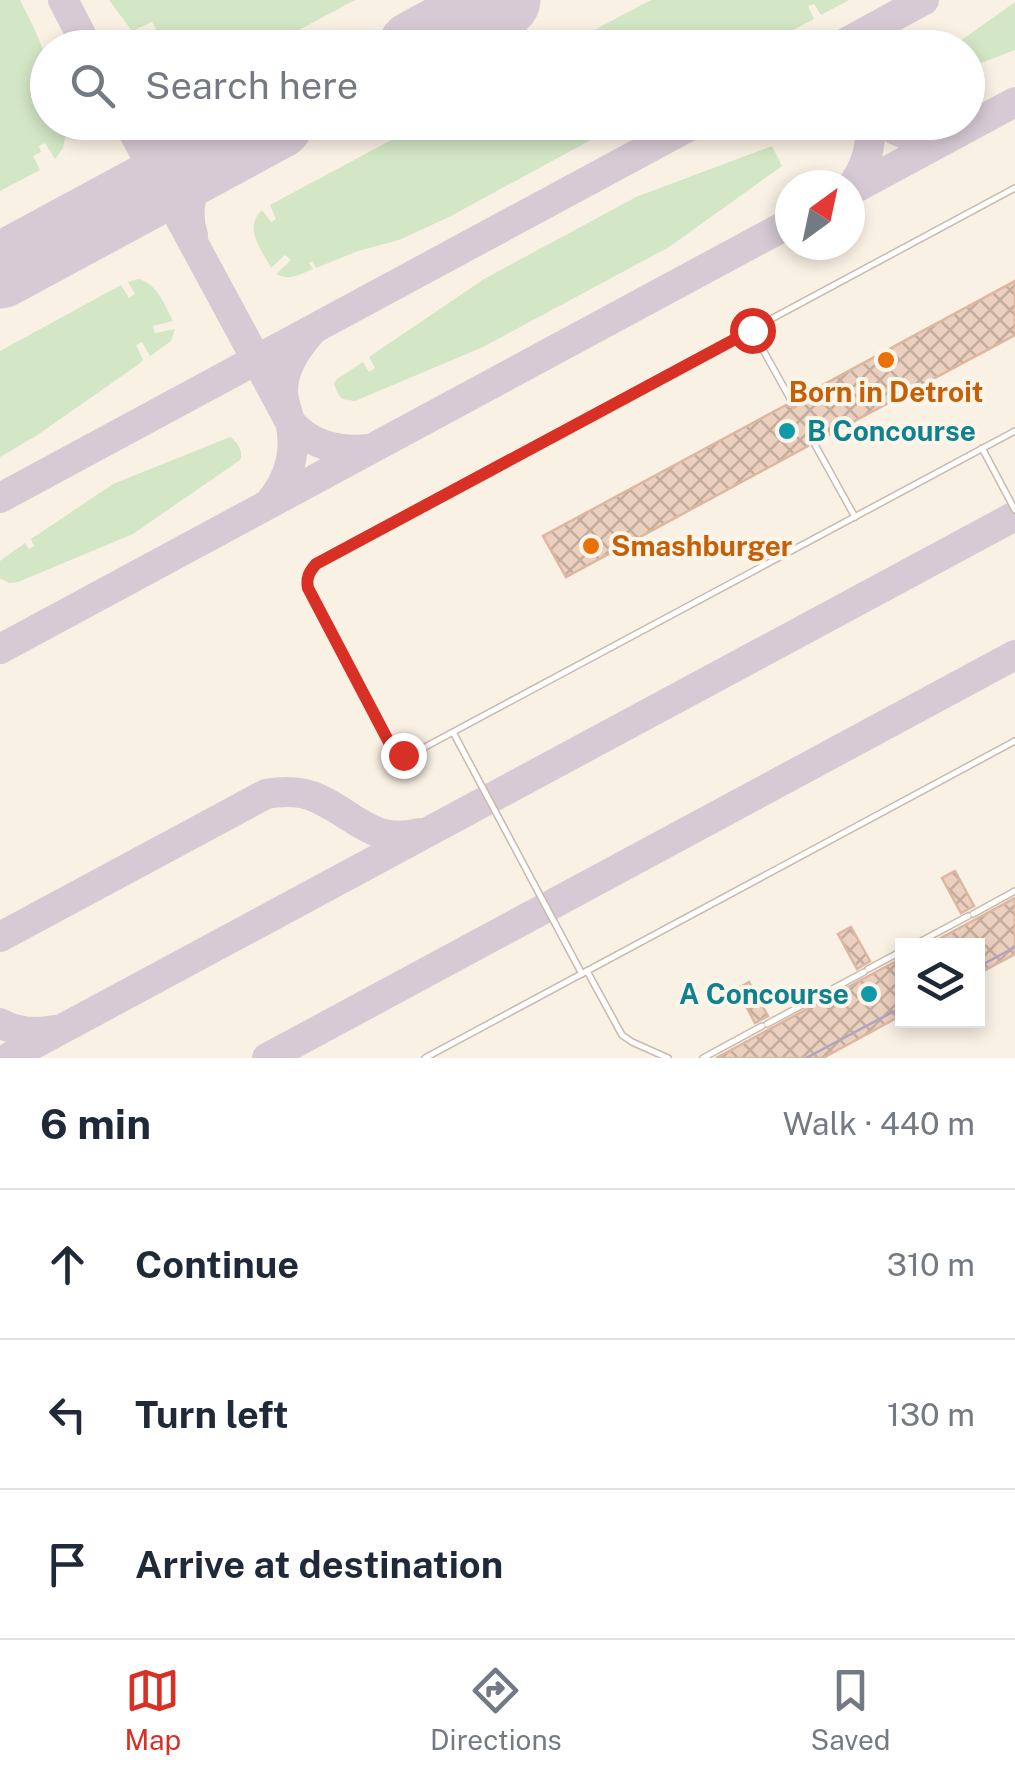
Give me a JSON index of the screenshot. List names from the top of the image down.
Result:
{
  "places": [
    "Born in Detroit",
    "B Concourse",
    "Smashburger",
    "A Concourse"
  ],
  "north": "top right",
  "page": {
    "search": "Search here",
    "heading": ["6 min", "Walk · 440 m"],
    "list": [
      ["Continue", "310 m"],
      ["Turn left", "130 m"],
      "Arrive at destination"
    ],
    "nav": ["Map", "Directions", "Saved"]
  }
}
